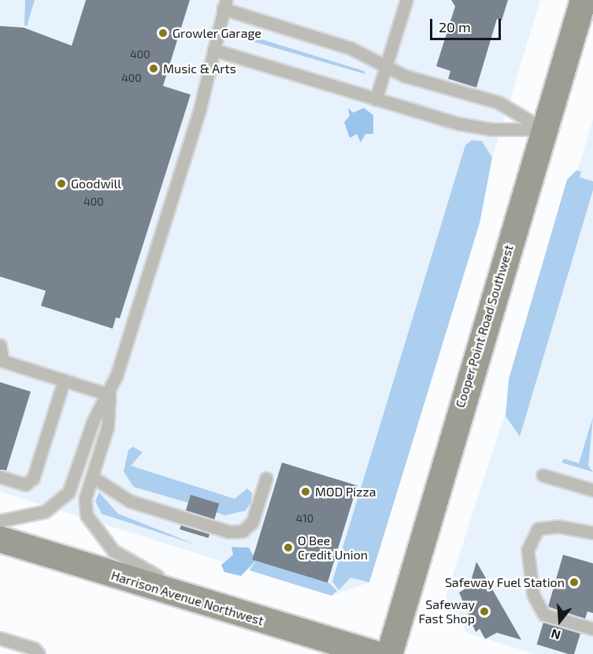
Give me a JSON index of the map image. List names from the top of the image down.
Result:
{
  "streets": {
    "main road": ["Cooper Point Road Southwest", "Harrison Avenue Northwest"]
  },
  "places": [
    "Growler Garage",
    "Music & Arts",
    "Goodwill",
    "MOD Pizza",
    "O Bee Credit Union",
    "Safeway Fuel Station",
    "Safeway Fast Shop"
  ],
  "house_numbers": [
    "400",
    "400",
    "400",
    "410"
  ],
  "scale_bar": "20 m",
  "north": "bottom"
}
